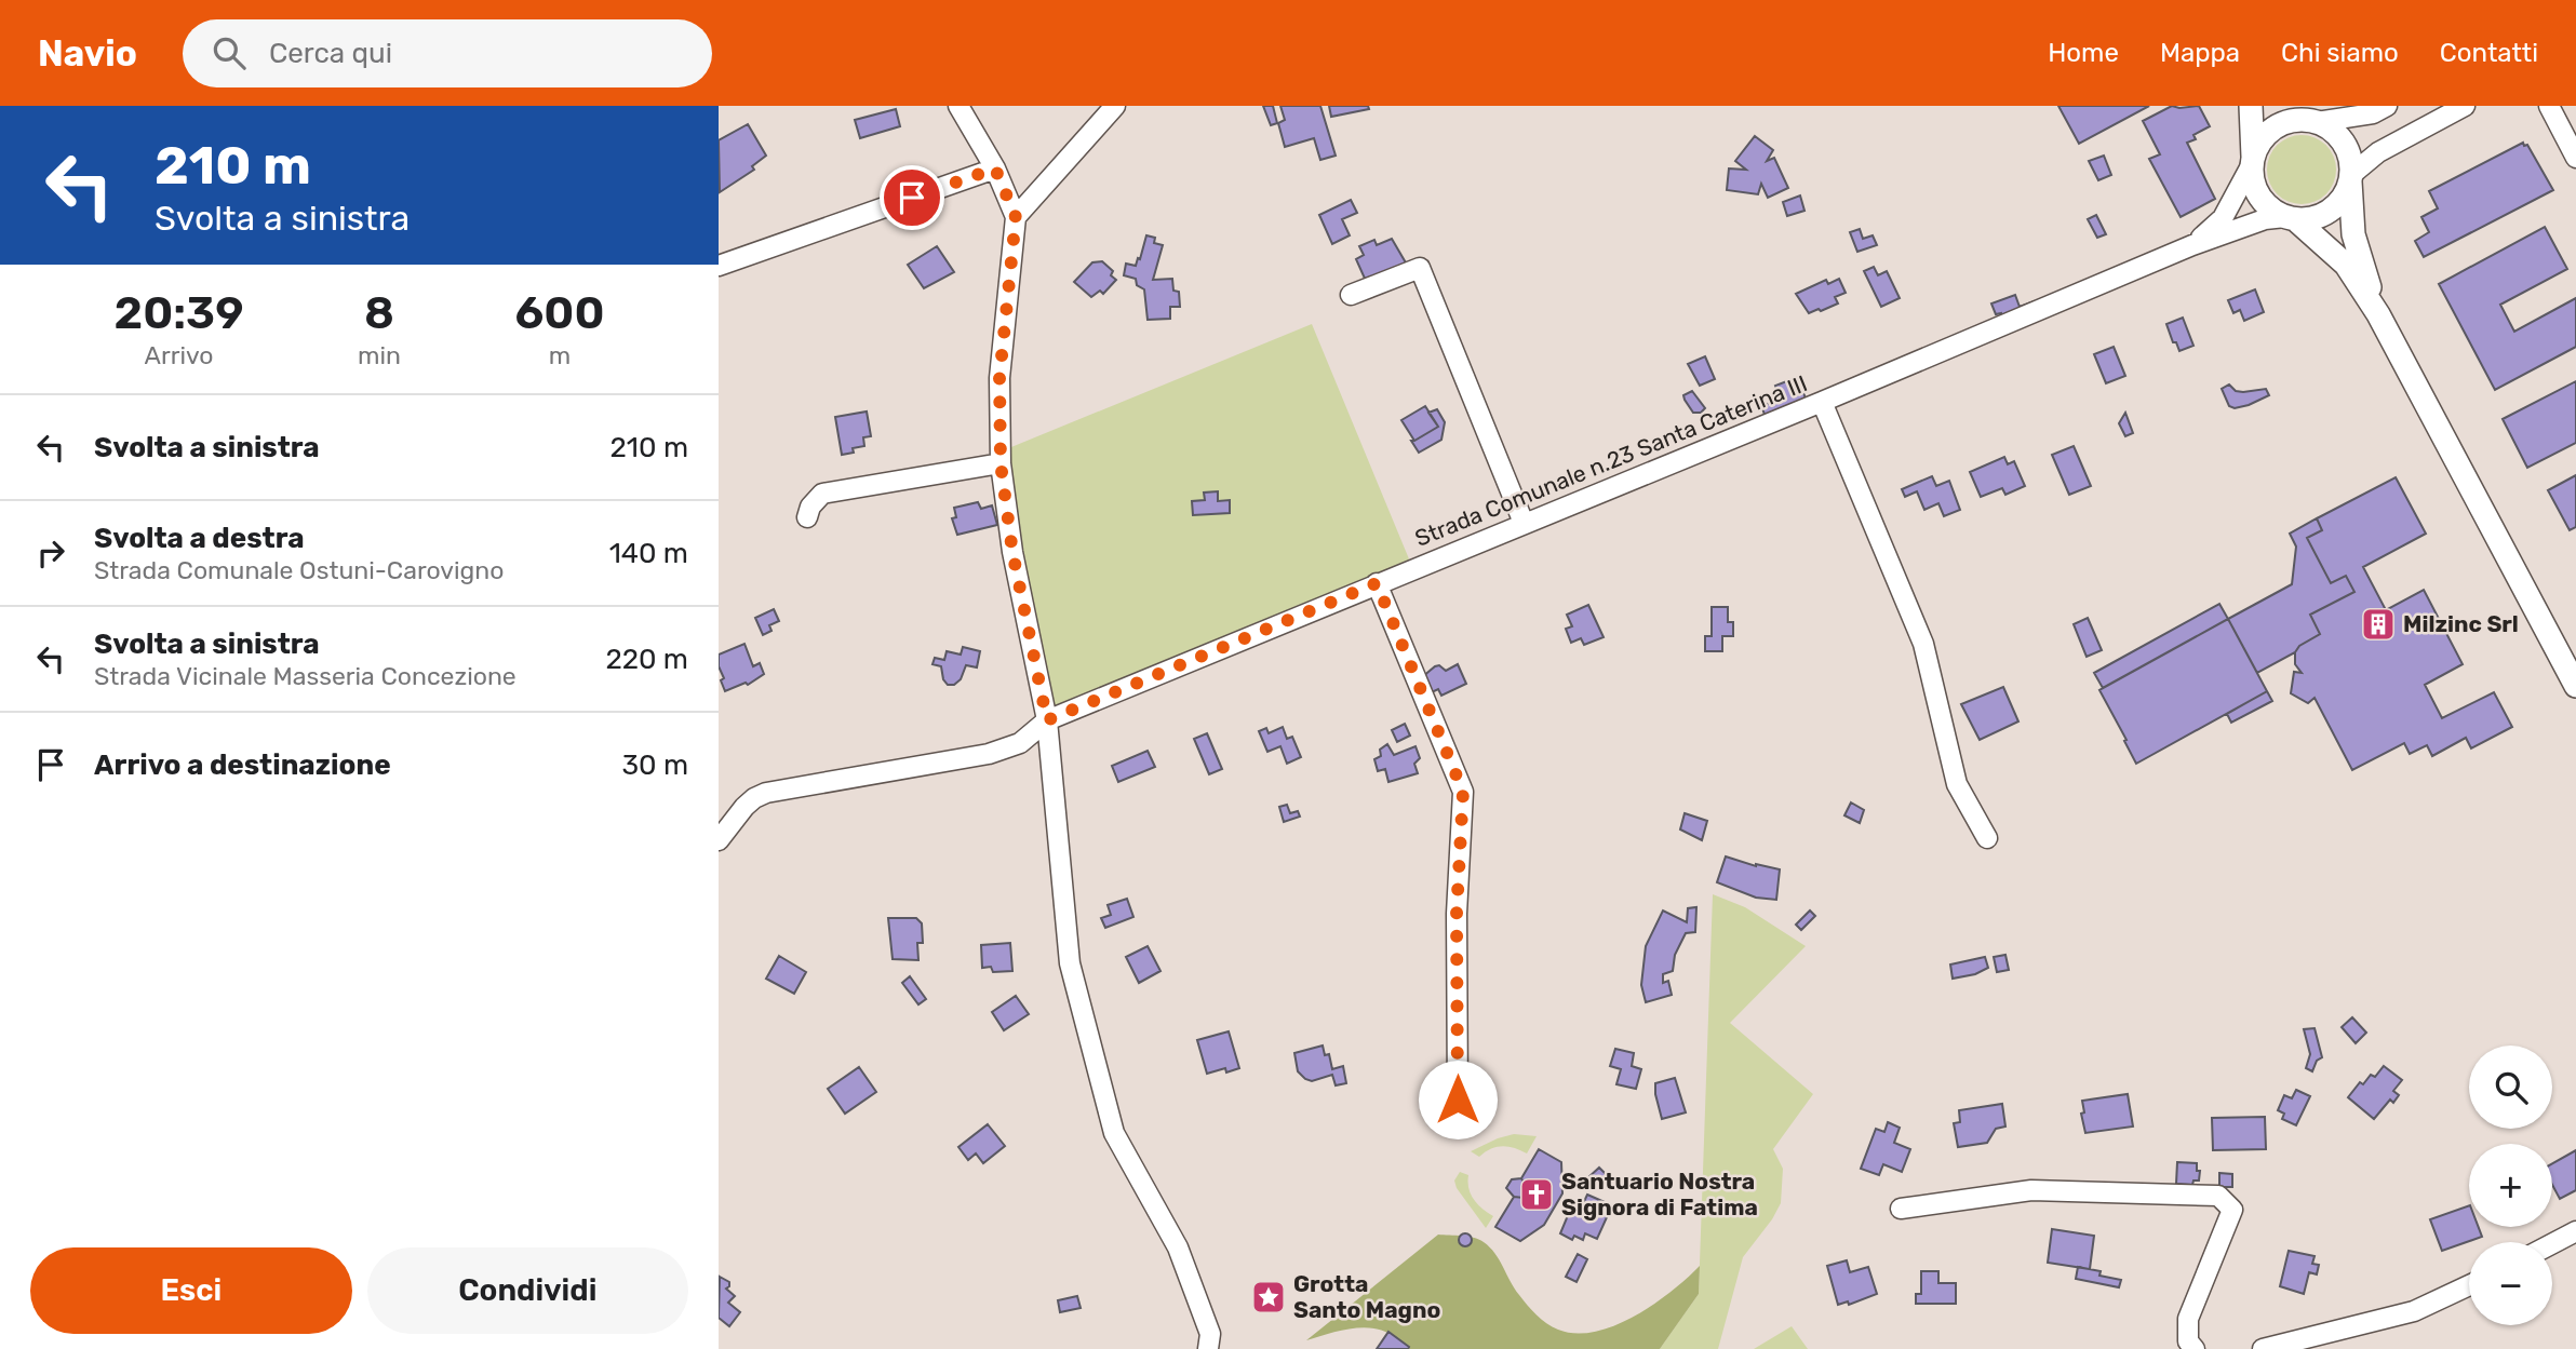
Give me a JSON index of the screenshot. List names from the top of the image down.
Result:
{
  "streets": {
    "street": ["Strada Comunale n.23 Santa Caterina III"]
  },
  "places": {
    "building": ["Milzinc Srl"],
    "church": ["Santuario Nostra Signora di Fatima"],
    "place": ["Grotta Santo Magno"]
  },
  "page": {
    "header": "Navio",
    "search": "Cerca qui",
    "nav": [
      "Home",
      "Mappa",
      "Chi siamo",
      "Contatti"
    ],
    "turn": ["210 m", "Svolta a sinistra"],
    "eta": [
      "20:39",
      "Arrivo",
      "8",
      "min",
      "600",
      "m"
    ],
    "list": [
      {
        "name": "Svolta a sinistra",
        "value": "210 m"
      },
      {
        "name": "Svolta a destra",
        "note": "Strada Comunale Ostuni-Carovigno",
        "value": "140 m"
      },
      {
        "name": "Svolta a sinistra",
        "note": "Strada Vicinale Masseria Concezione",
        "value": "220 m"
      },
      {
        "name": "Arrivo a destinazione",
        "value": "30 m"
      }
    ],
    "map_buttons": ["+", "−"],
    "buttons": ["Esci", "Condividi"]
  }
}
